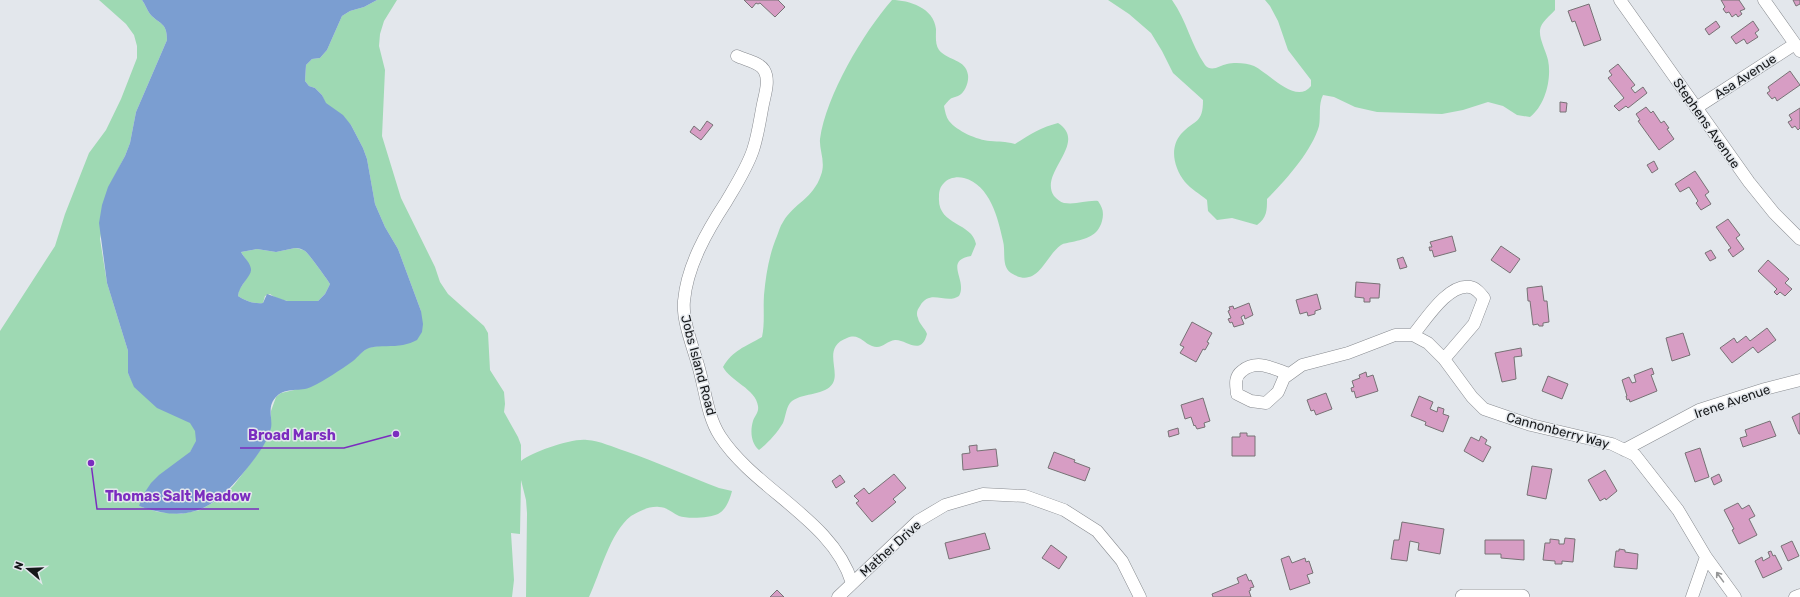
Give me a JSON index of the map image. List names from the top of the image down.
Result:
{
  "streets": {
    "street": [
      "Asa Avenue",
      "Stephens Avenue",
      "Jobs Island Road",
      "Irene Avenue",
      "Cannonberry Way",
      "Mather Drive"
    ]
  },
  "crossings": [
    ["Asa Avenue", "Stephens Avenue"],
    ["Jobs Island Road", "Mather Drive"],
    ["Irene Avenue", "Cannonberry Way"]
  ],
  "places": ["Broad Marsh", "Thomas Salt Meadow"],
  "north": "left"
}
